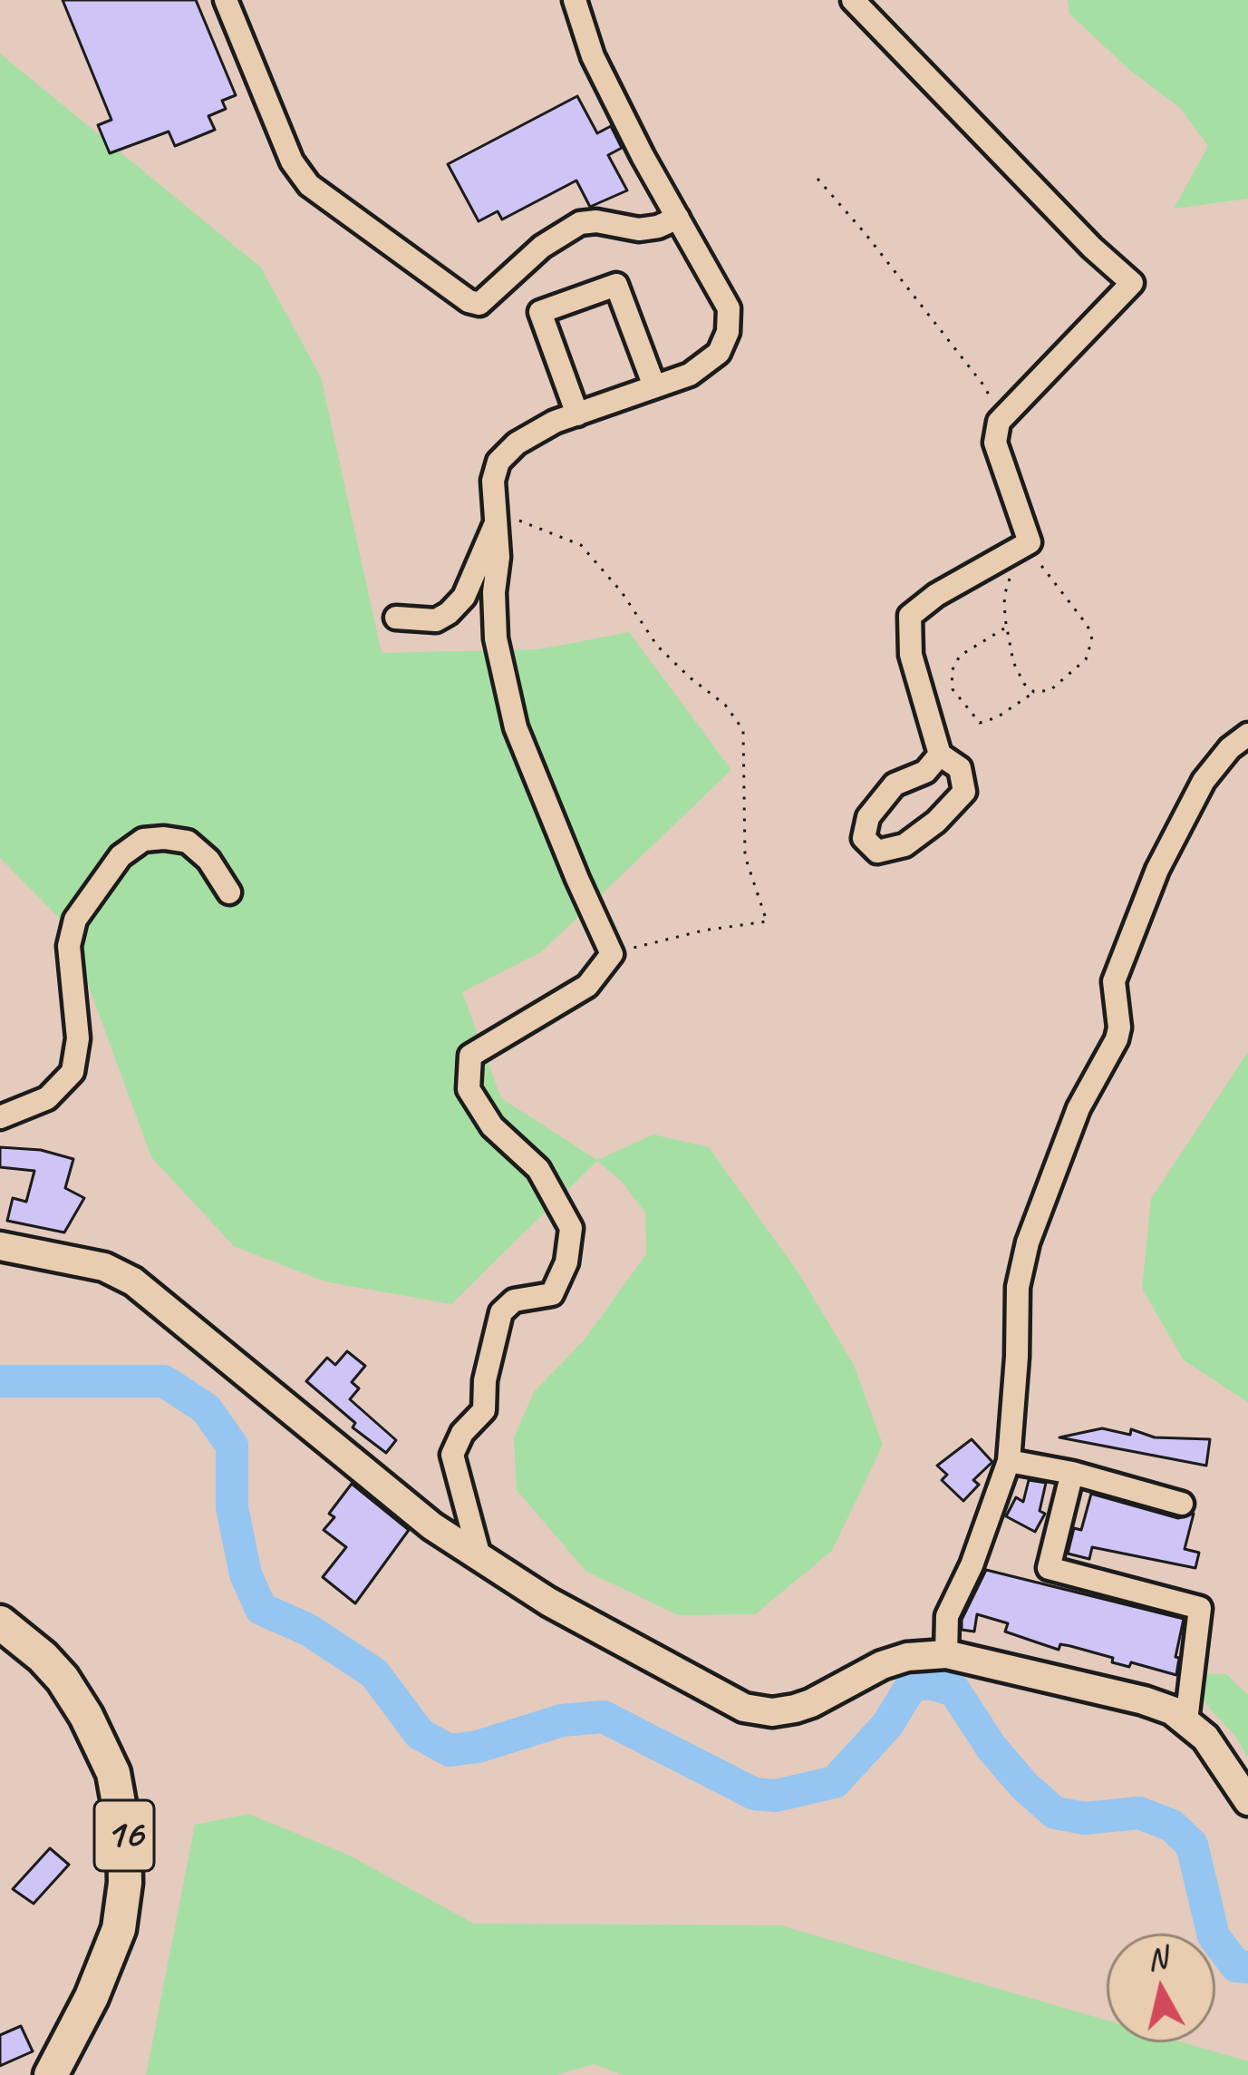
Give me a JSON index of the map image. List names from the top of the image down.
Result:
{
  "streets": {
    "main road": ["16"]
  },
  "north": "top"
}
